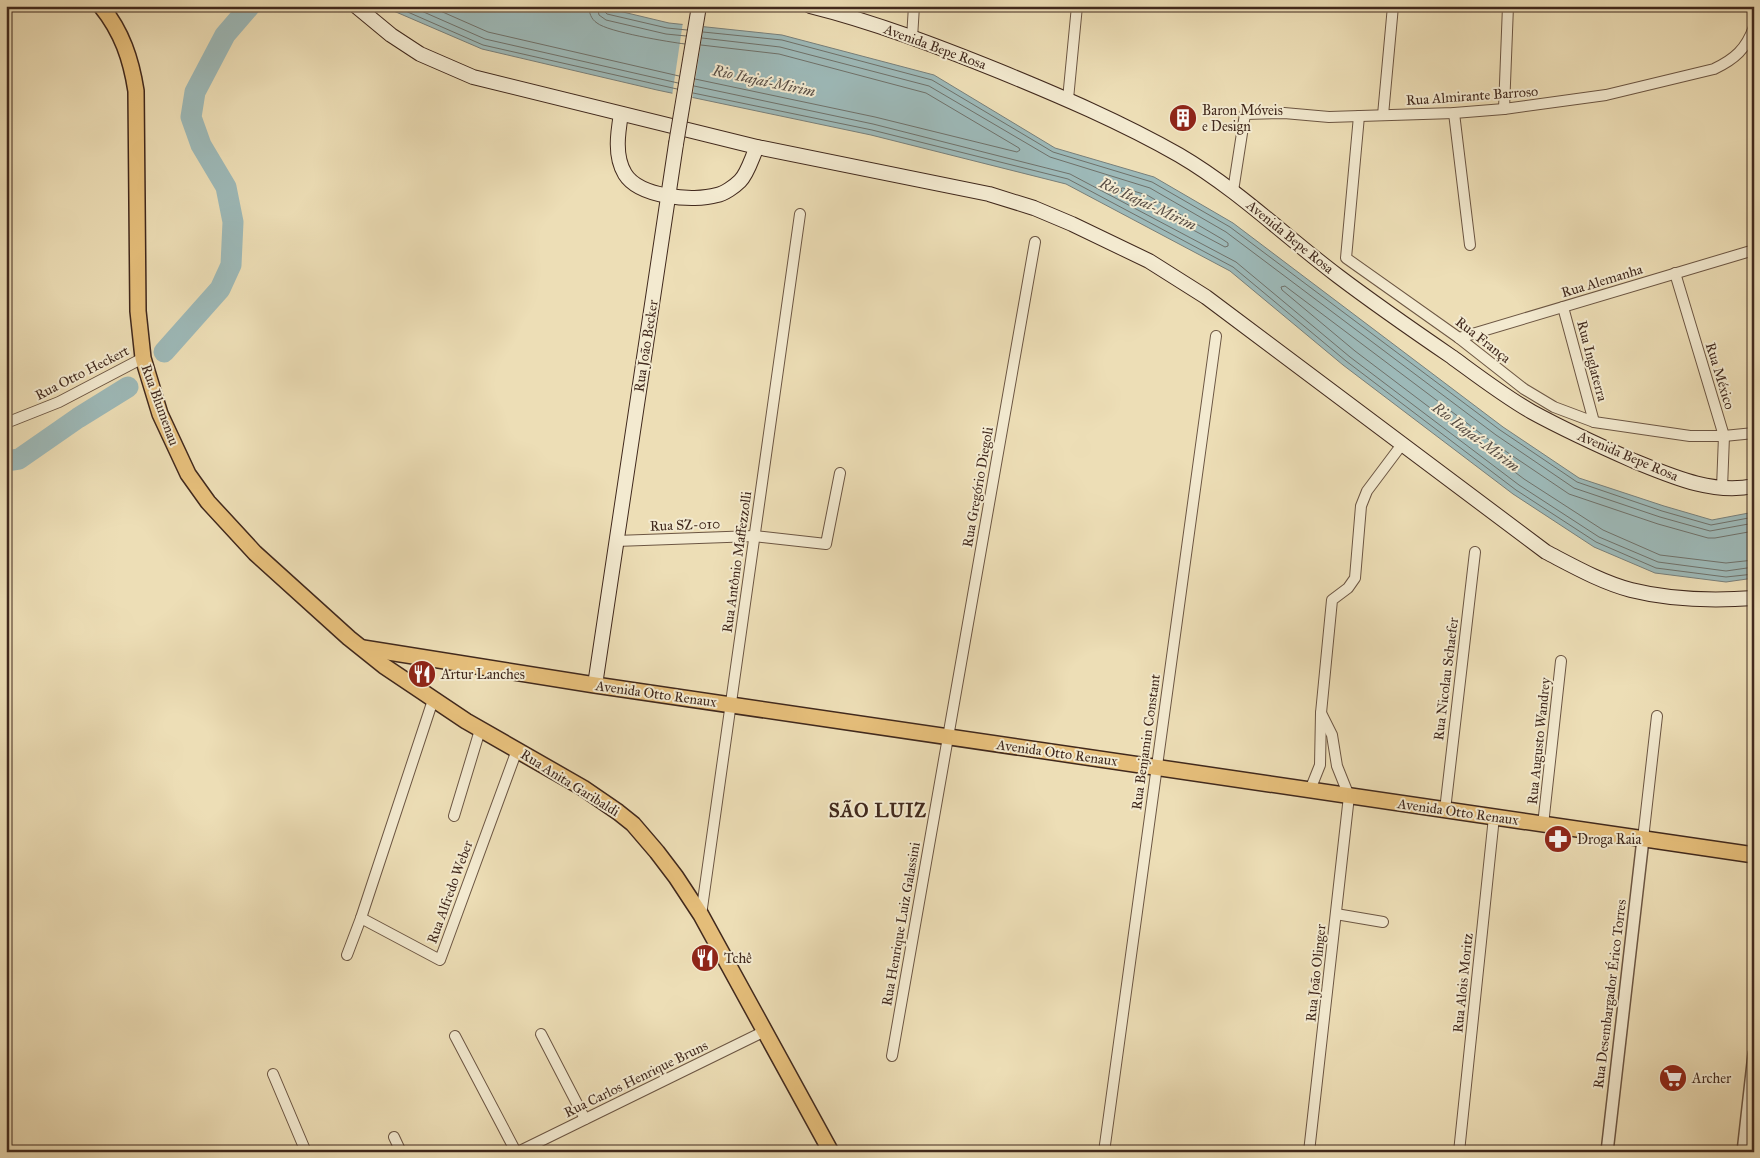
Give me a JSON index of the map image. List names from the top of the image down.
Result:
{
  "streets": {
    "main road": [
      "Avenida Bepe Rosa",
      "Rua João Becker",
      "Rua Blumenau",
      "Avenida Otto Renaux",
      "Rua Anita Garibaldi"
    ],
    "street": [
      "Rua Almirante Barroso",
      "Rua Alemanha",
      "Rua França",
      "Rua Inglaterra",
      "Rua Otto Heckert",
      "Rua México",
      "Rua Gregório Diegoli",
      "Rua SZ-010",
      "Rua Antônio Maffezzolli",
      "Rua Nicolau Schaefer",
      "Rua Augusto Wandrey",
      "Rua Benjamin Constant",
      "Rua Alfredo Weber",
      "Rua Henrique Luiz Galassini",
      "Rua João Olinger",
      "Rua Alois Moritz",
      "Rua Desembargador Érico Torres",
      "Rua Carlos Henrique Bruns"
    ]
  },
  "crossings": [
    ["Avenida Bepe Rosa", "Rua Almirante Barroso"],
    ["Avenida Bepe Rosa", "Rua México"],
    ["Rua Almirante Barroso", "Rua França"],
    ["Rua Alemanha", "Rua França"],
    ["Rua Alemanha", "Rua Inglaterra"],
    ["Rua Alemanha", "Rua México"],
    ["Rua França", "Rua Inglaterra"],
    ["Rua França", "Rua México"],
    ["Rua João Becker", "Rua SZ-010"],
    ["Rua João Becker", "Avenida Otto Renaux"],
    ["Rua Otto Heckert", "Rua Blumenau"],
    ["Rua Blumenau", "Avenida Otto Renaux"],
    ["Rua Blumenau", "Rua Anita Garibaldi"],
    ["Rua Gregório Diegoli", "Avenida Otto Renaux"],
    ["Rua Gregório Diegoli", "Rua Henrique Luiz Galassini"],
    ["Rua SZ-010", "Rua Antônio Maffezzolli"],
    ["Rua Antônio Maffezzolli", "Avenida Otto Renaux"],
    ["Rua Antônio Maffezzolli", "Rua Anita Garibaldi"],
    ["Rua Nicolau Schaefer", "Avenida Otto Renaux"],
    ["Avenida Otto Renaux", "Rua Augusto Wandrey"],
    ["Avenida Otto Renaux", "Rua Benjamin Constant"],
    ["Avenida Otto Renaux", "Rua Anita Garibaldi"],
    ["Avenida Otto Renaux", "Rua Henrique Luiz Galassini"],
    ["Avenida Otto Renaux", "Rua João Olinger"],
    ["Avenida Otto Renaux", "Rua Alois Moritz"],
    ["Avenida Otto Renaux", "Rua Desembargador Érico Torres"],
    ["Rua Anita Garibaldi", "Rua Alfredo Weber"],
    ["Rua Anita Garibaldi", "Rua Carlos Henrique Bruns"]
  ],
  "districts": ["SÃO LUIZ"],
  "water": ["Rio Itajaí-Mirim"],
  "places": {
    "building": ["Baron Móveis e Design"],
    "restaurant": ["Artur Lanches", "Tchê"],
    "pharmacy": ["Droga Raia"],
    "supermarket": ["Archer"]
  }
}
